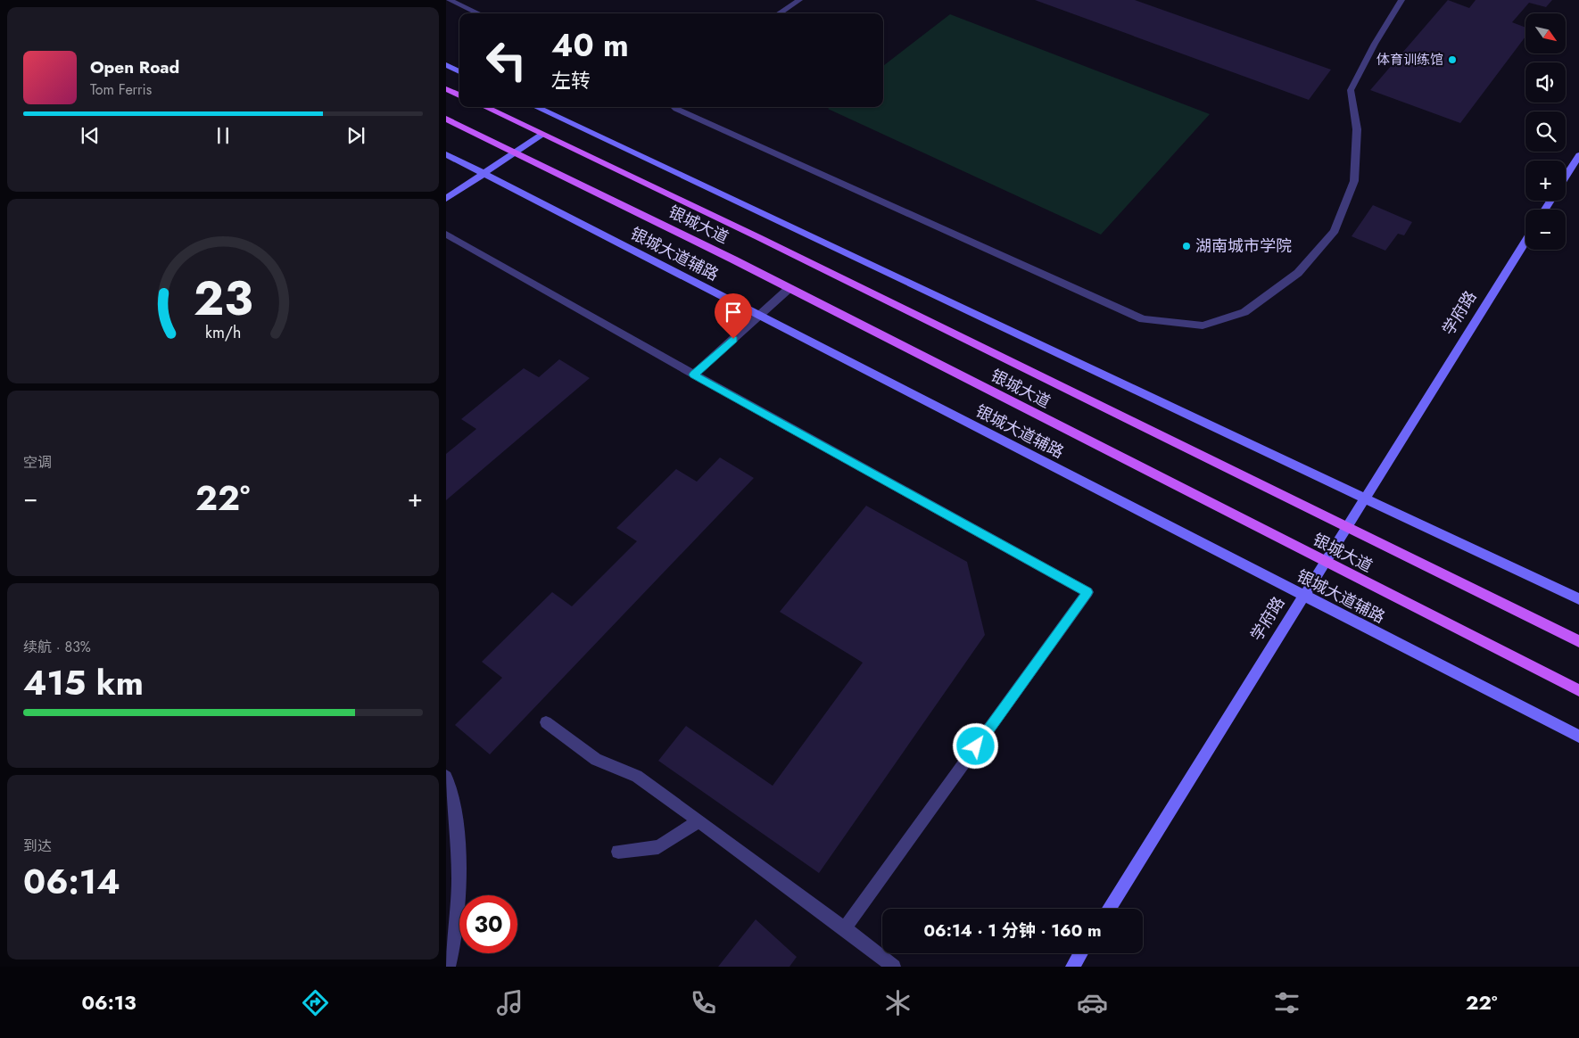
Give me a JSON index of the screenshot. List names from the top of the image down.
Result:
{
  "streets": {
    "main road": ["银城大道"],
    "street": ["银城大道辅路", "学府路"]
  },
  "crossings": [
    ["银城大道", "学府路"],
    ["银城大道辅路", "学府路"]
  ],
  "places": ["体育训练馆", "湖南城市学院"],
  "north": "bottom right",
  "page": {
    "map_buttons": ["+", "−"],
    "turn": ["40 m", "左转"],
    "song": ["Open Road", "Tom Ferris"],
    "tile": [
      "空调",
      ["续航 · 83%", "415 km"],
      ["到达", "06:14"]
    ],
    "heat": ["−", "22°", "+"],
    "limit": "30",
    "trip": "06:14 · 1 分钟 · 160 m",
    "tabs": ["06:13", "22°"],
    "gauge": ["23", "km/h"]
  }
}
